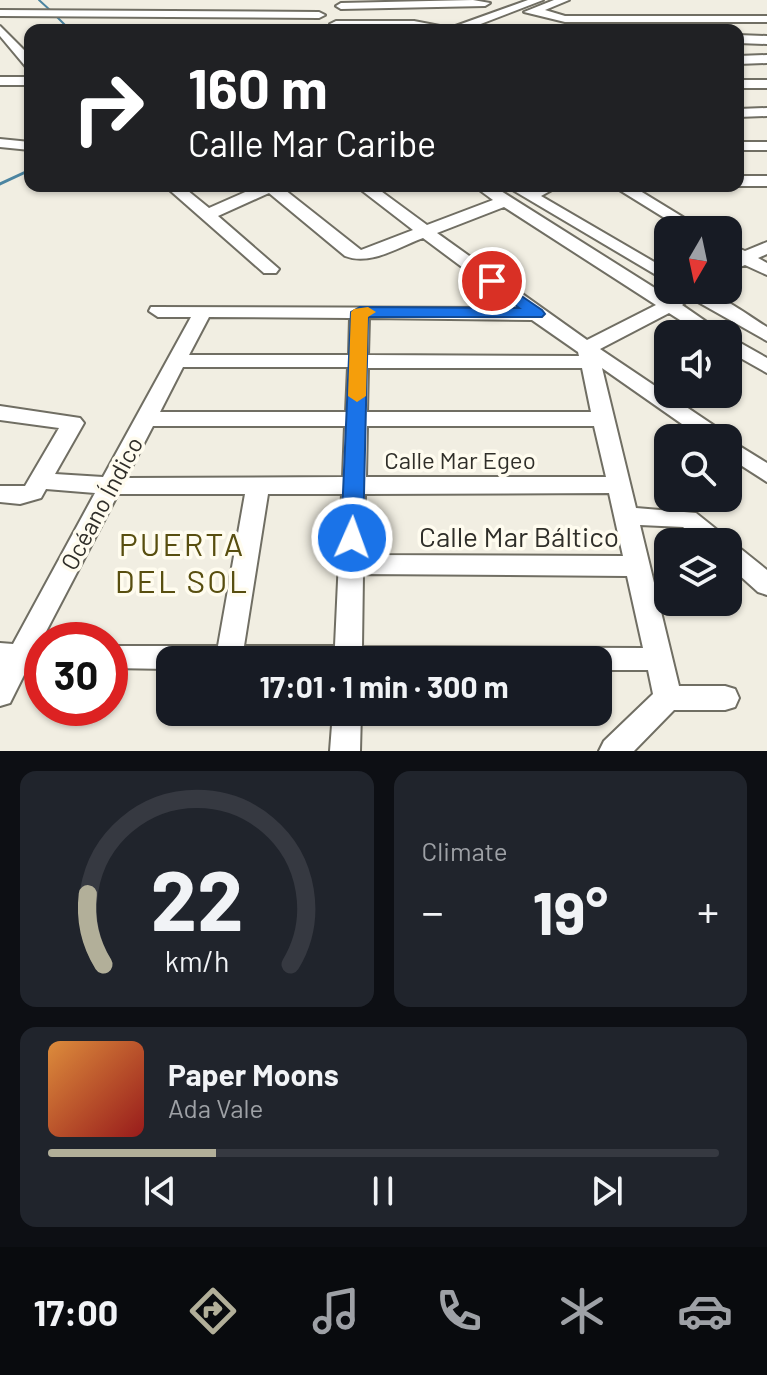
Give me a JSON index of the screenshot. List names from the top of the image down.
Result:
{
  "streets": {
    "street": ["Calle Mar Egeo", "Océano Índico", "Calle Mar Báltico"]
  },
  "crossings": [
    ["Calle Mar Egeo", "Océano Índico"]
  ],
  "districts": ["PUERTA DEL SOL"],
  "north": "bottom",
  "page": {
    "turn": ["160 m", "Calle Mar Caribe"],
    "limit": "30",
    "trip": "17:01 · 1 min · 300 m",
    "tile": "Climate",
    "heat": ["−", "19°", "+"],
    "song": ["Paper Moons", "Ada Vale"],
    "tabs": "17:00",
    "gauge": ["22", "km/h"]
  }
}
